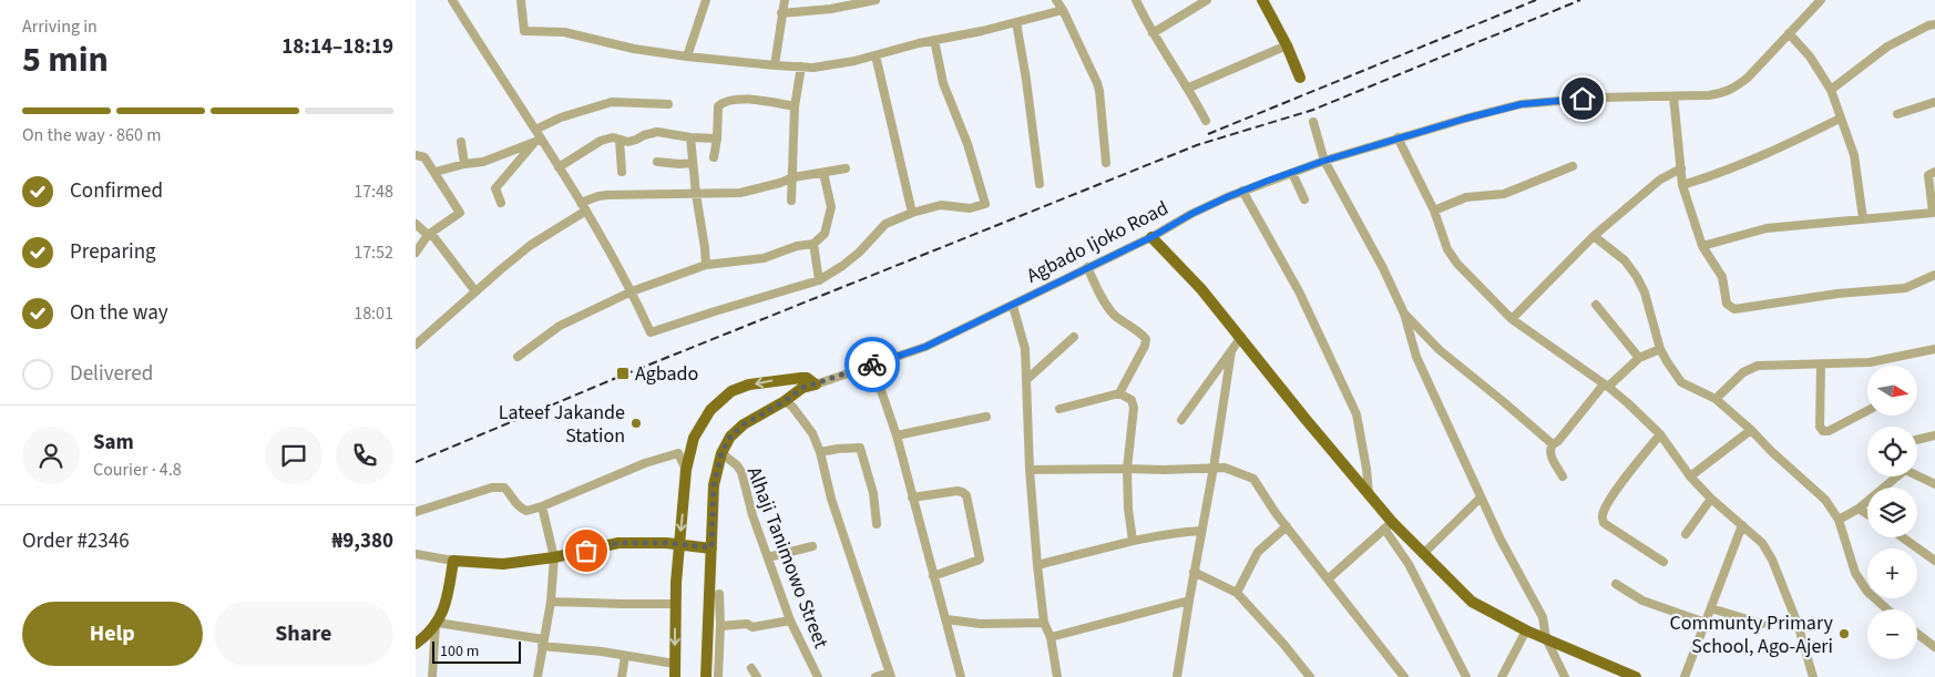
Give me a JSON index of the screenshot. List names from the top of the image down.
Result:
{
  "streets": {
    "main road": ["Agbado Ijoko Road"],
    "street": ["Alhaji Tanimowo Street"]
  },
  "crossings": [
    ["Agbado Ijoko Road", "Alhaji Tanimowo Street"]
  ],
  "places": {
    "transit": ["Agbado"],
    "other": ["Lateef Jakande Station", "Communty Primary School, Ago-Ajeri"]
  },
  "scale_bar": "100 m",
  "north": "right",
  "page": {
    "heading": ["5 min", "Arriving in", "18:14–18:19"],
    "panel": [
      "Sam",
      "Courier · 4.8",
      "Order #2346",
      "₦9,380"
    ],
    "bar": "On the way · 860 m",
    "list": [
      ["Confirmed", "17:48"],
      ["Preparing", "17:52"],
      ["On the way", "18:01"],
      "Delivered"
    ],
    "map_buttons": ["+", "−"],
    "buttons": ["Help", "Share"],
    "scale": "100 m"
  }
}
